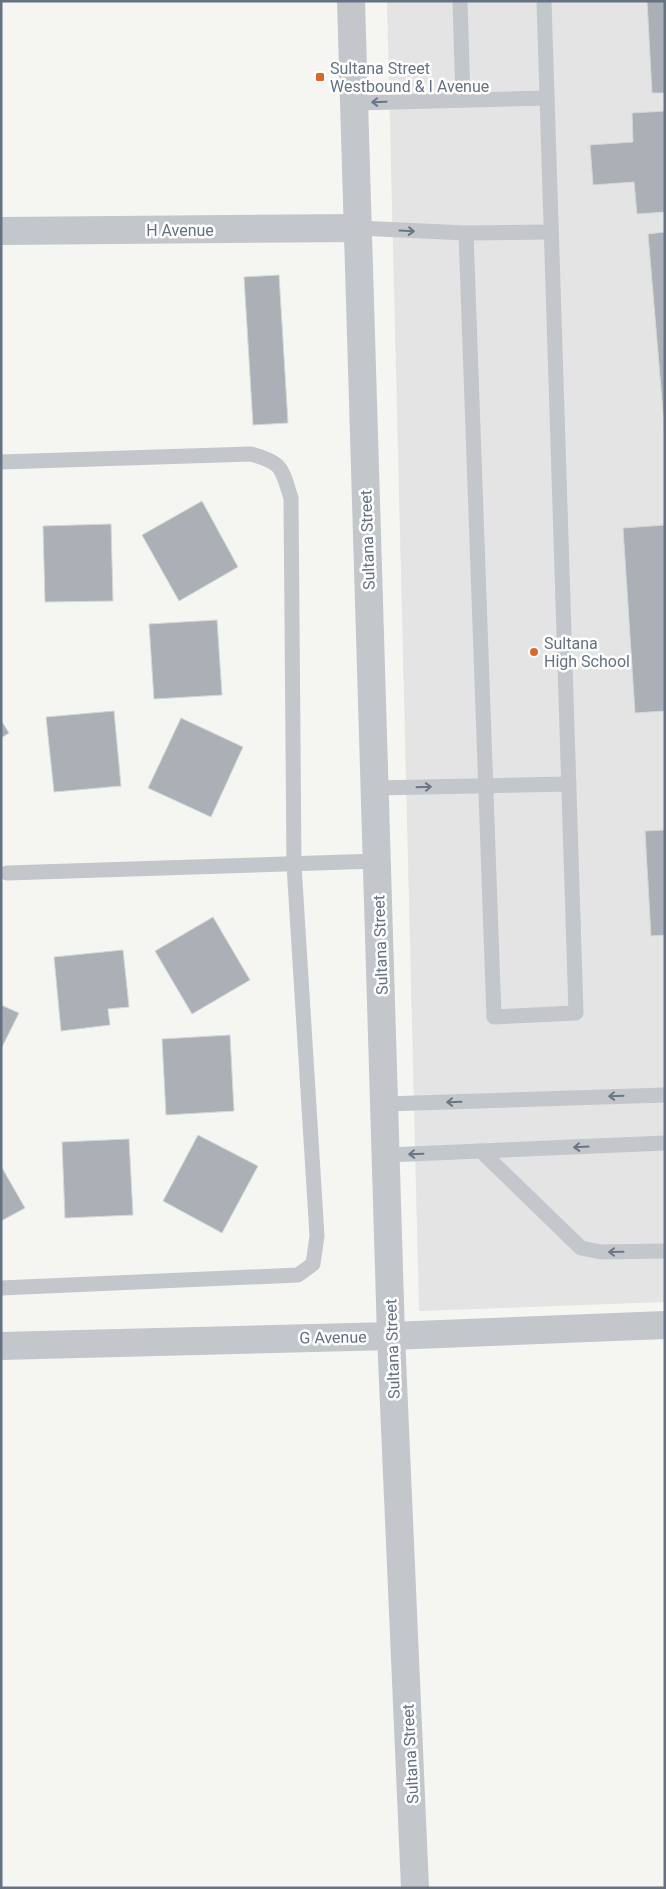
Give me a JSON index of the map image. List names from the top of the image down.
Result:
{
  "streets": {
    "street": ["H Avenue", "Sultana Street", "G Avenue"]
  },
  "crossings": [
    ["H Avenue", "Sultana Street"],
    ["Sultana Street", "G Avenue"]
  ],
  "places": {
    "transit": ["Sultana Street Westbound & I Avenue"],
    "other": ["Sultana High School"]
  }
}
